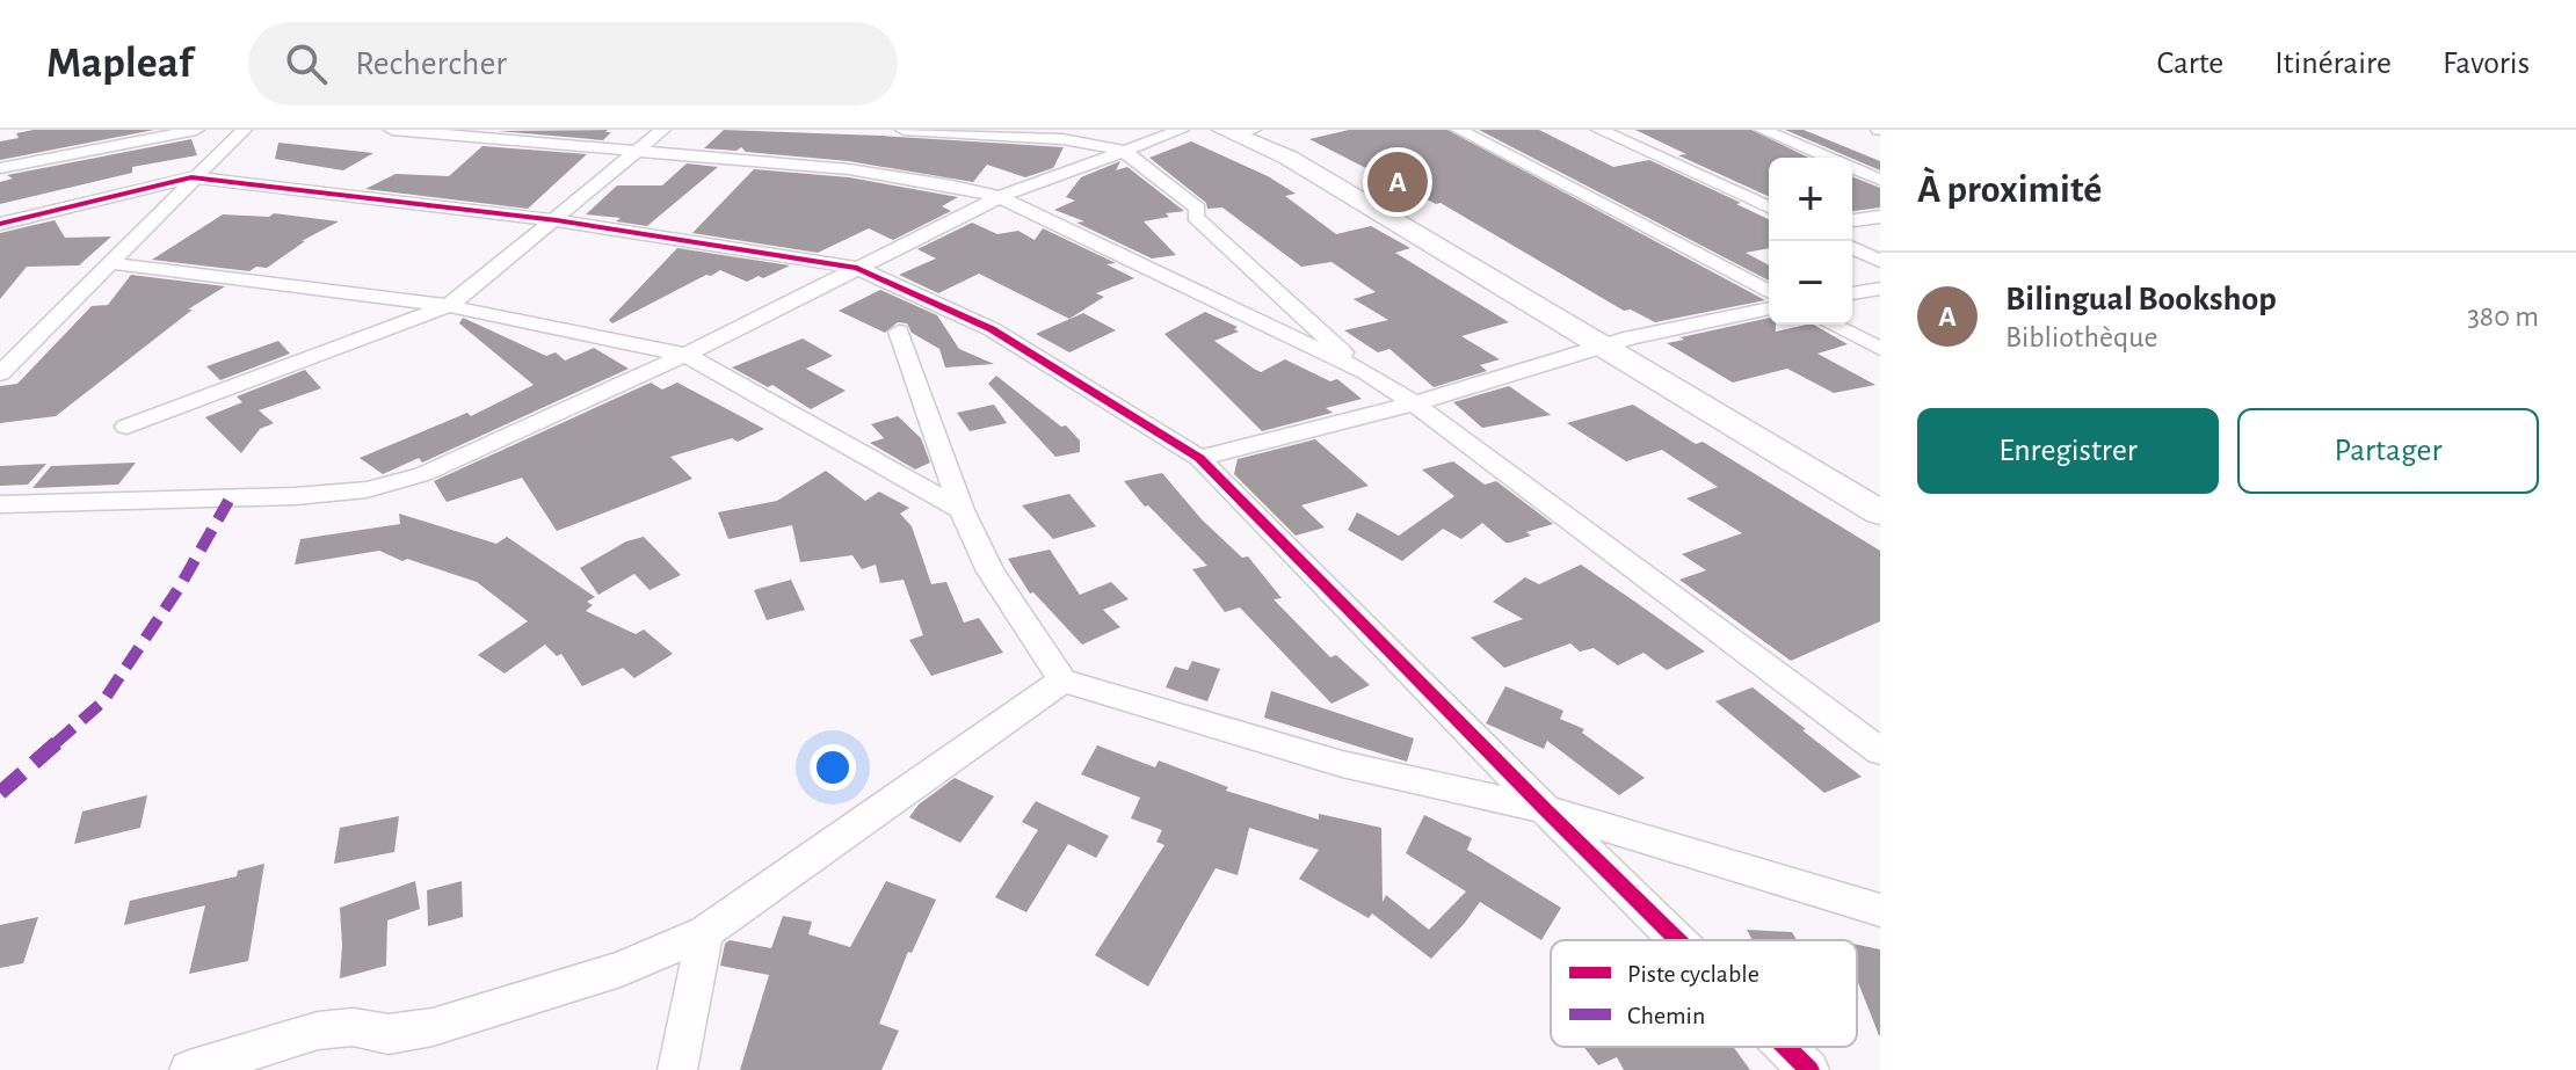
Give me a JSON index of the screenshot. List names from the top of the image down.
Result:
{
  "legend": ["Piste cyclable", "Chemin"],
  "page": {
    "header": "Mapleaf",
    "search": "Rechercher",
    "nav": ["Carte", "Itinéraire", "Favoris"],
    "heading": "À proximité",
    "pins": "A",
    "map_buttons": ["+", "−"],
    "list": [
      {
        "mark": "A",
        "name": "Bilingual Bookshop",
        "note": "Bibliothèque",
        "value": "380 m"
      }
    ],
    "buttons": ["Enregistrer", "Partager"]
  }
}
